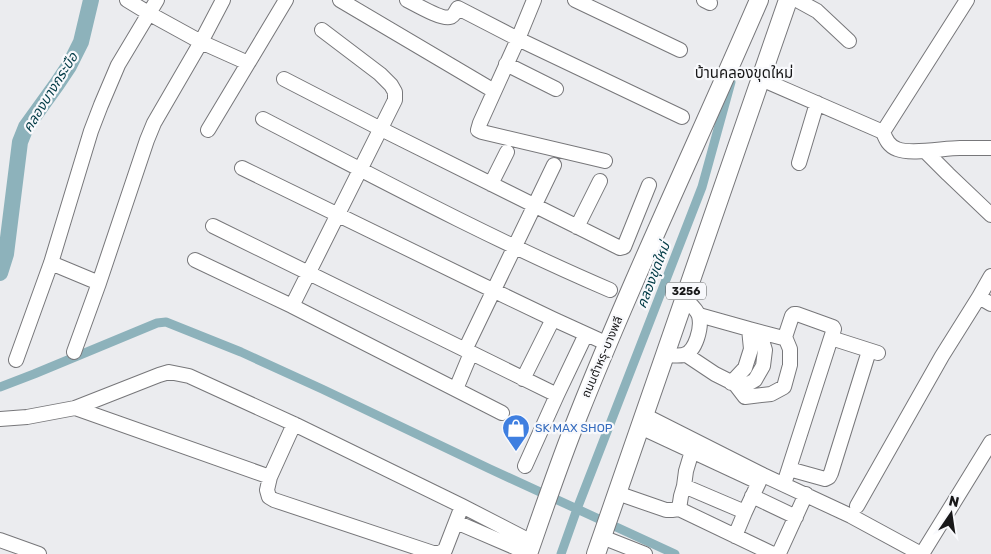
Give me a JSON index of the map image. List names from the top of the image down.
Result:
{
  "streets": {
    "main road": ["3256", "ถนนตำหรุ-บางพลี"]
  },
  "districts": ["บ้านคลองขุดใหม่"],
  "water": ["คลองบางกระบือ", "คลองขุดใหม่"],
  "places": {
    "shop": ["SK MAX SHOP"]
  },
  "north": "top"
}
